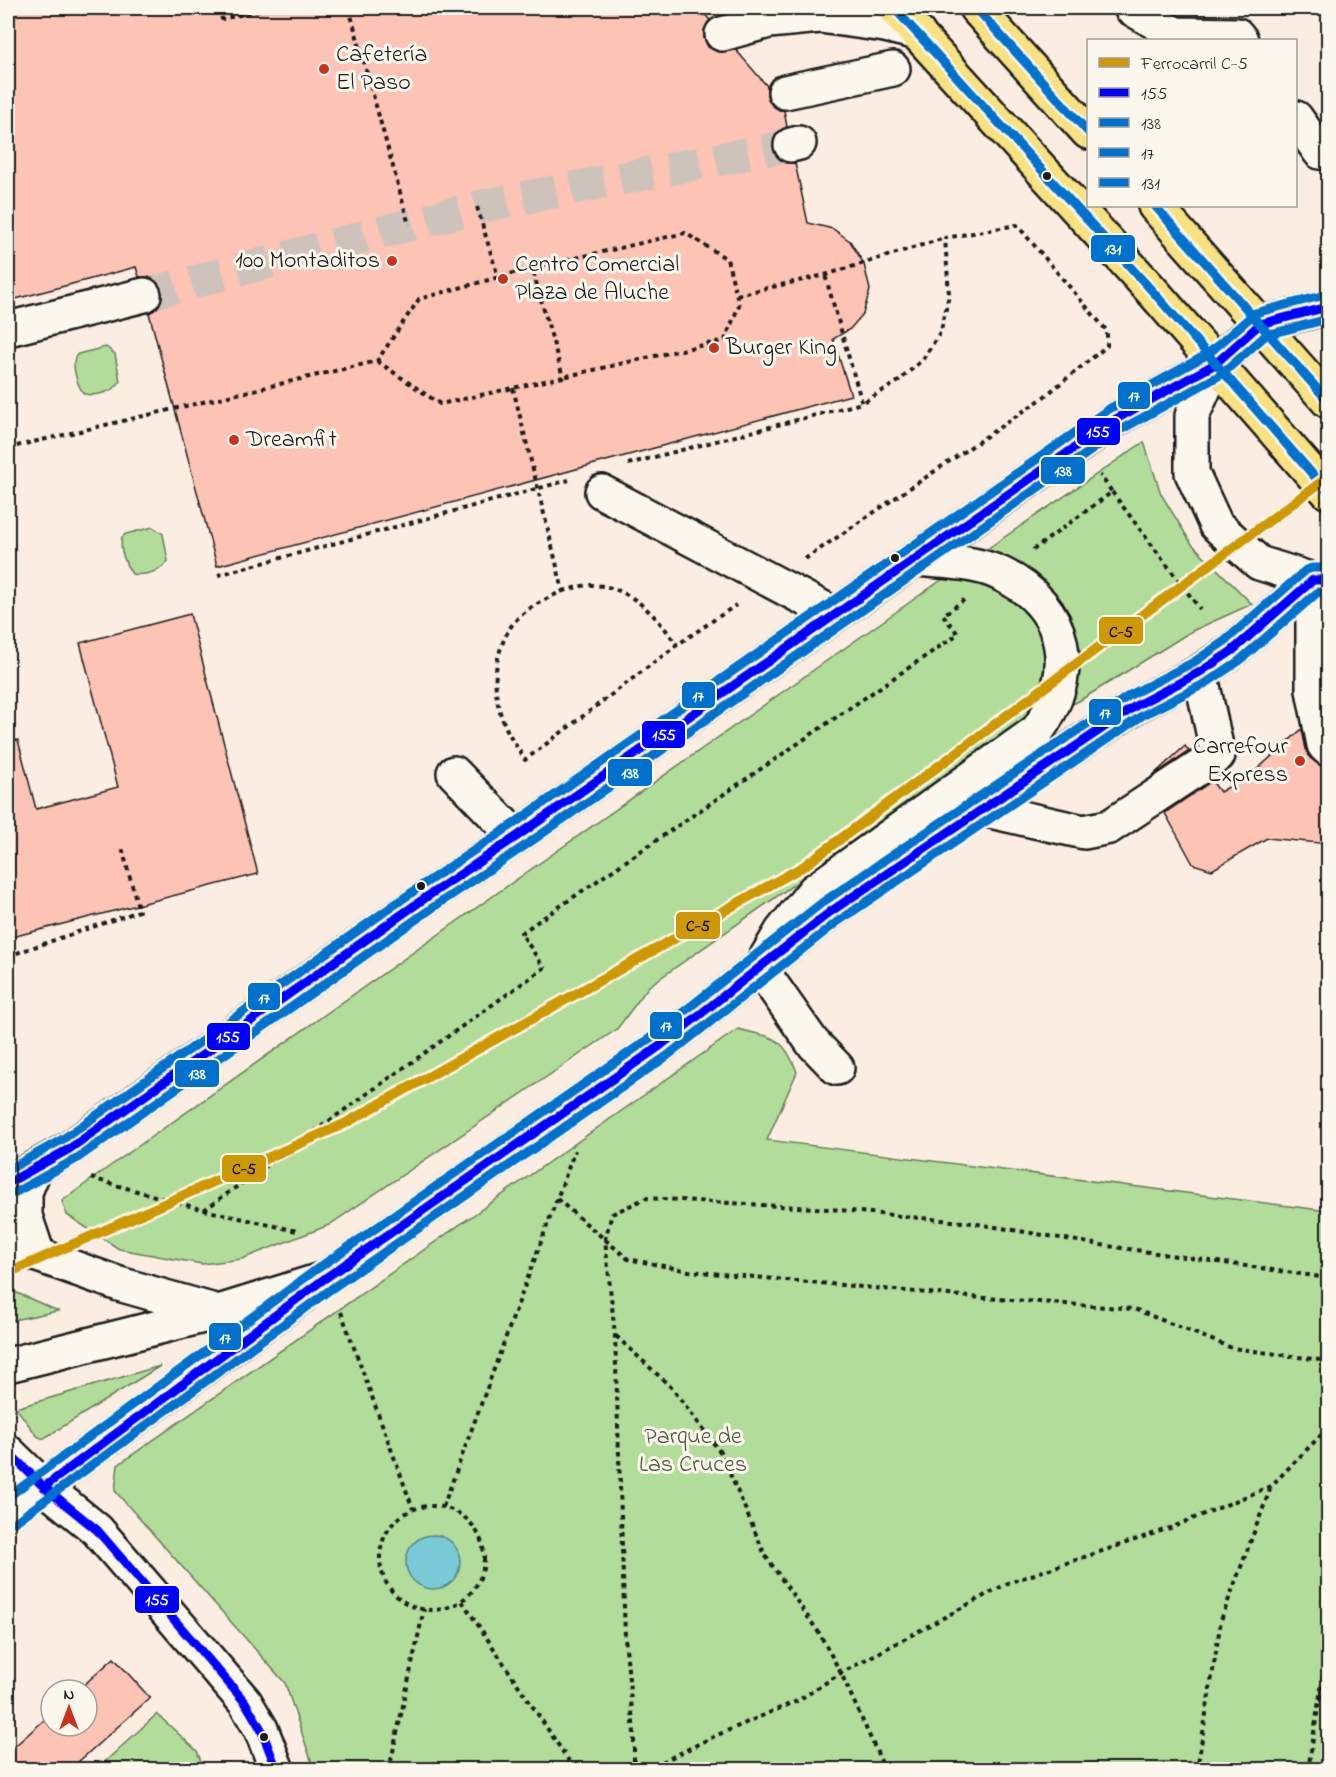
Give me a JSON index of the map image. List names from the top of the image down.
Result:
{
  "parks": ["Parque de Las Cruces"],
  "places": [
    "Cafetería El Paso",
    "100 Montaditos",
    "Centro Comercial Plaza de Aluche",
    "Burger King",
    "Dreamfit",
    "Carrefour Express"
  ],
  "lines": [
    "transit line 131",
    "transit line 17",
    "transit line 155",
    "transit line 138",
    "rail line C-5"
  ],
  "legend": [
    "Ferrocarril C-5",
    "155",
    "138",
    "17",
    "131"
  ],
  "north": "top"
}
